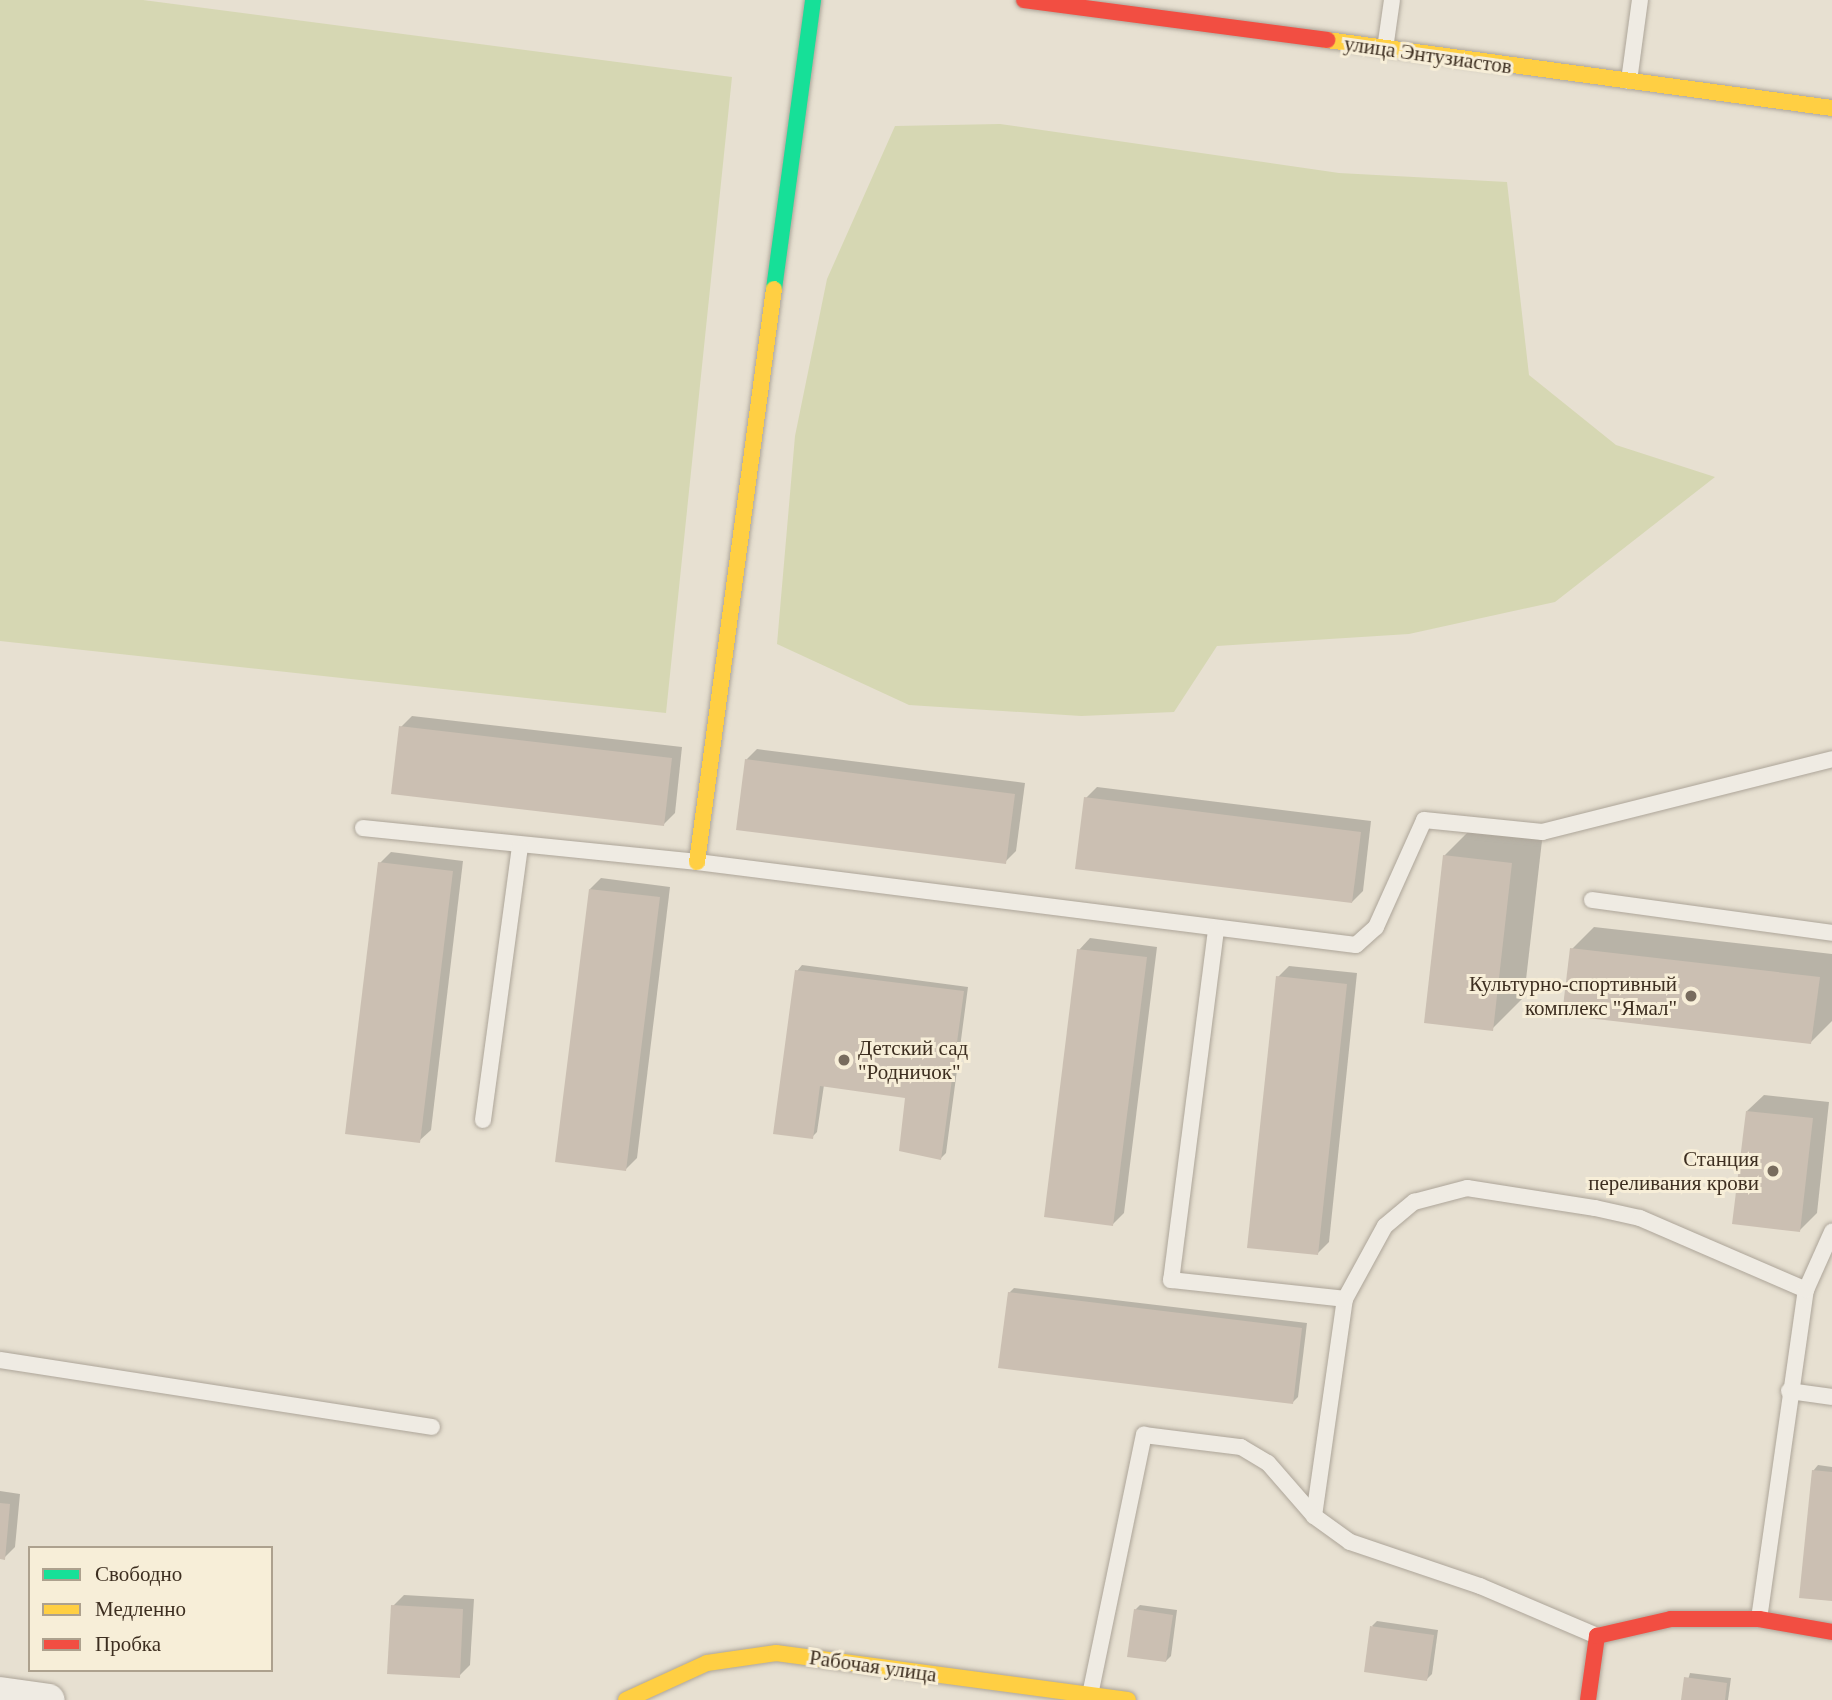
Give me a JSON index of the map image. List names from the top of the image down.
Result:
{
  "streets": {
    "street": ["улица Энтузиастов", "Рабочая улица"]
  },
  "places": ["Культурно-спортивный комплекс \"Ямал\"", "Детский сад \"Родничок\"", "Станция переливания крови"],
  "legend": ["Свободно", "Медленно", "Пробка"]
}
